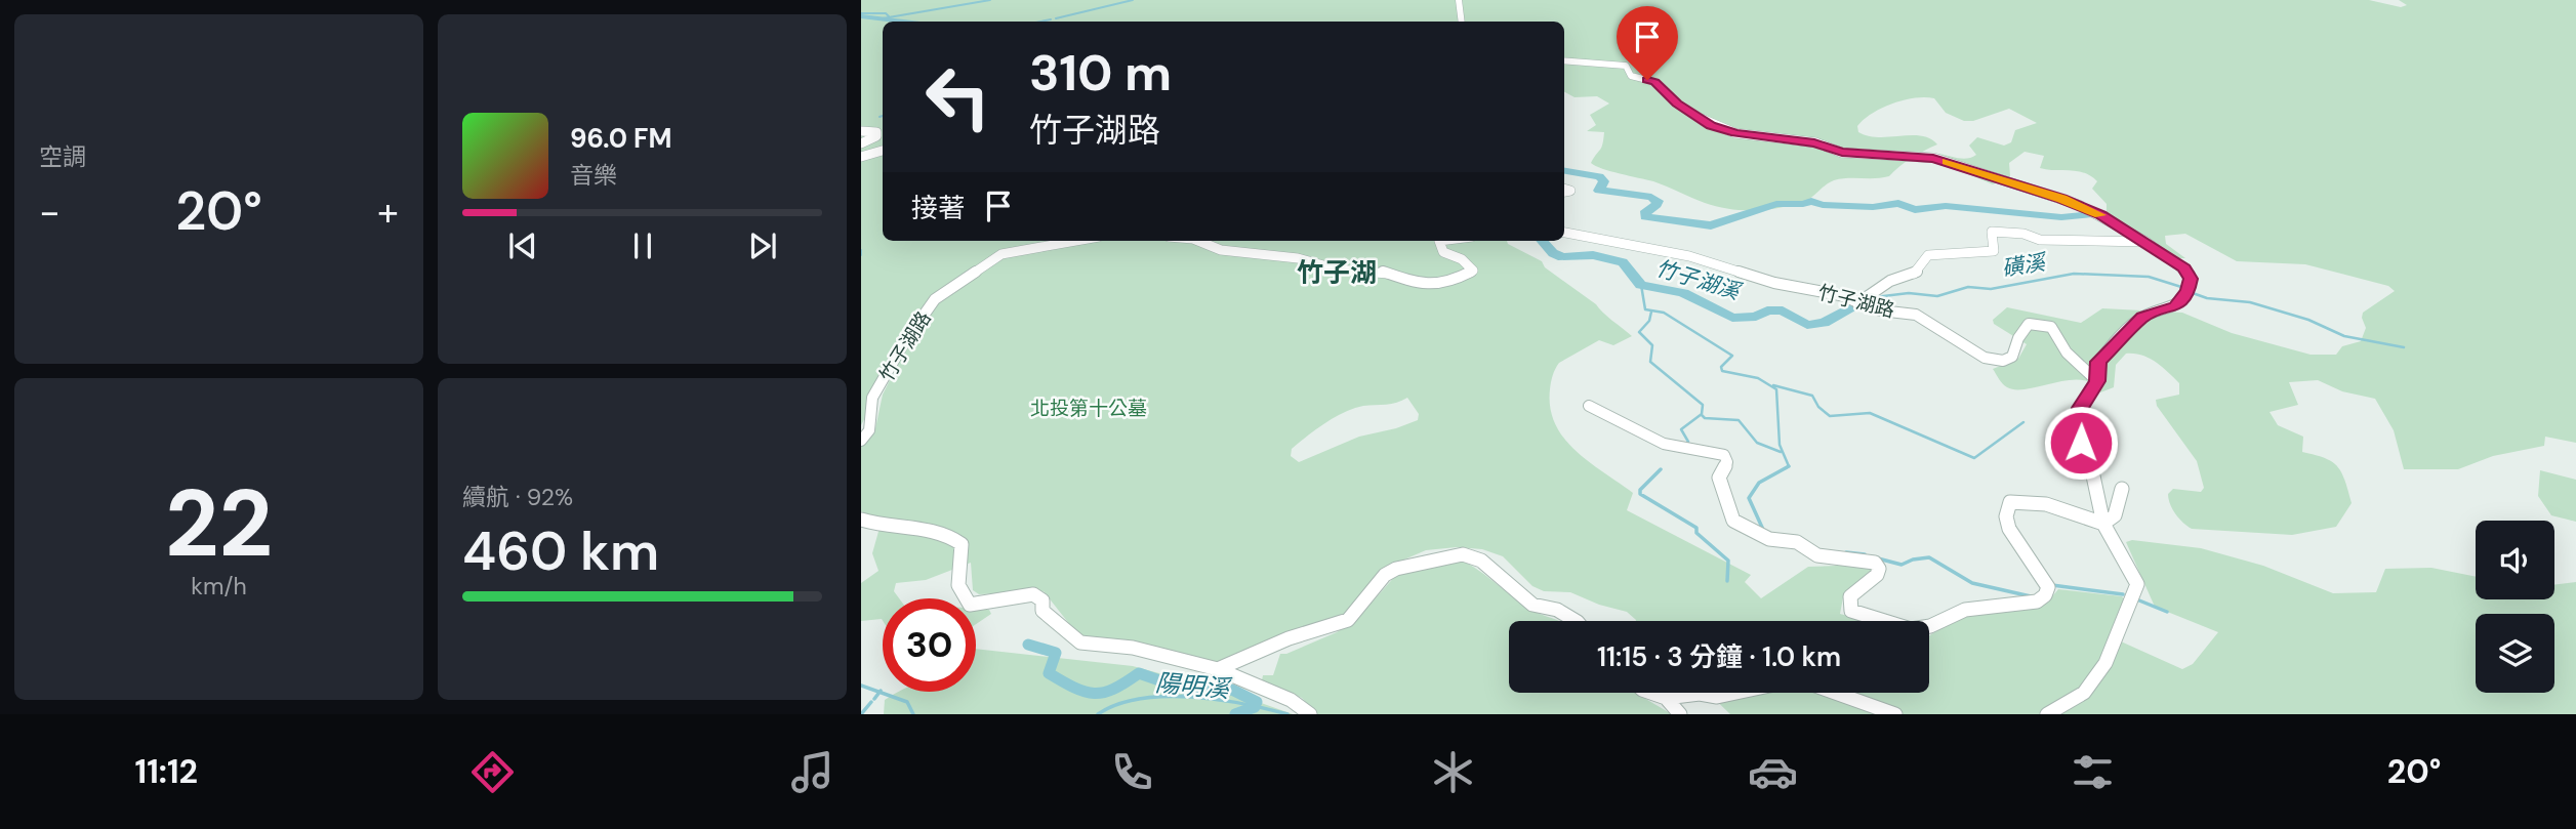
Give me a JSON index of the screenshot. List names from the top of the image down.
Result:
{
  "streets": {
    "street": ["竹子湖路"]
  },
  "districts": ["竹子湖"],
  "water": ["磺溪", "竹子湖溪", "陽明溪"],
  "parks": ["北投第十公墓"],
  "page": {
    "tile": [
      "空調",
      ["22", "km/h"],
      ["續航 · 92%", "460 km"]
    ],
    "turn": ["310 m", "竹子湖路"],
    "song": ["96.0 FM", "音樂"],
    "then": "接著",
    "heat": ["−", "20°", "+"],
    "limit": "30",
    "trip": "11:15 · 3 分鐘 · 1.0 km",
    "tabs": ["11:12", "20°"]
  }
}
